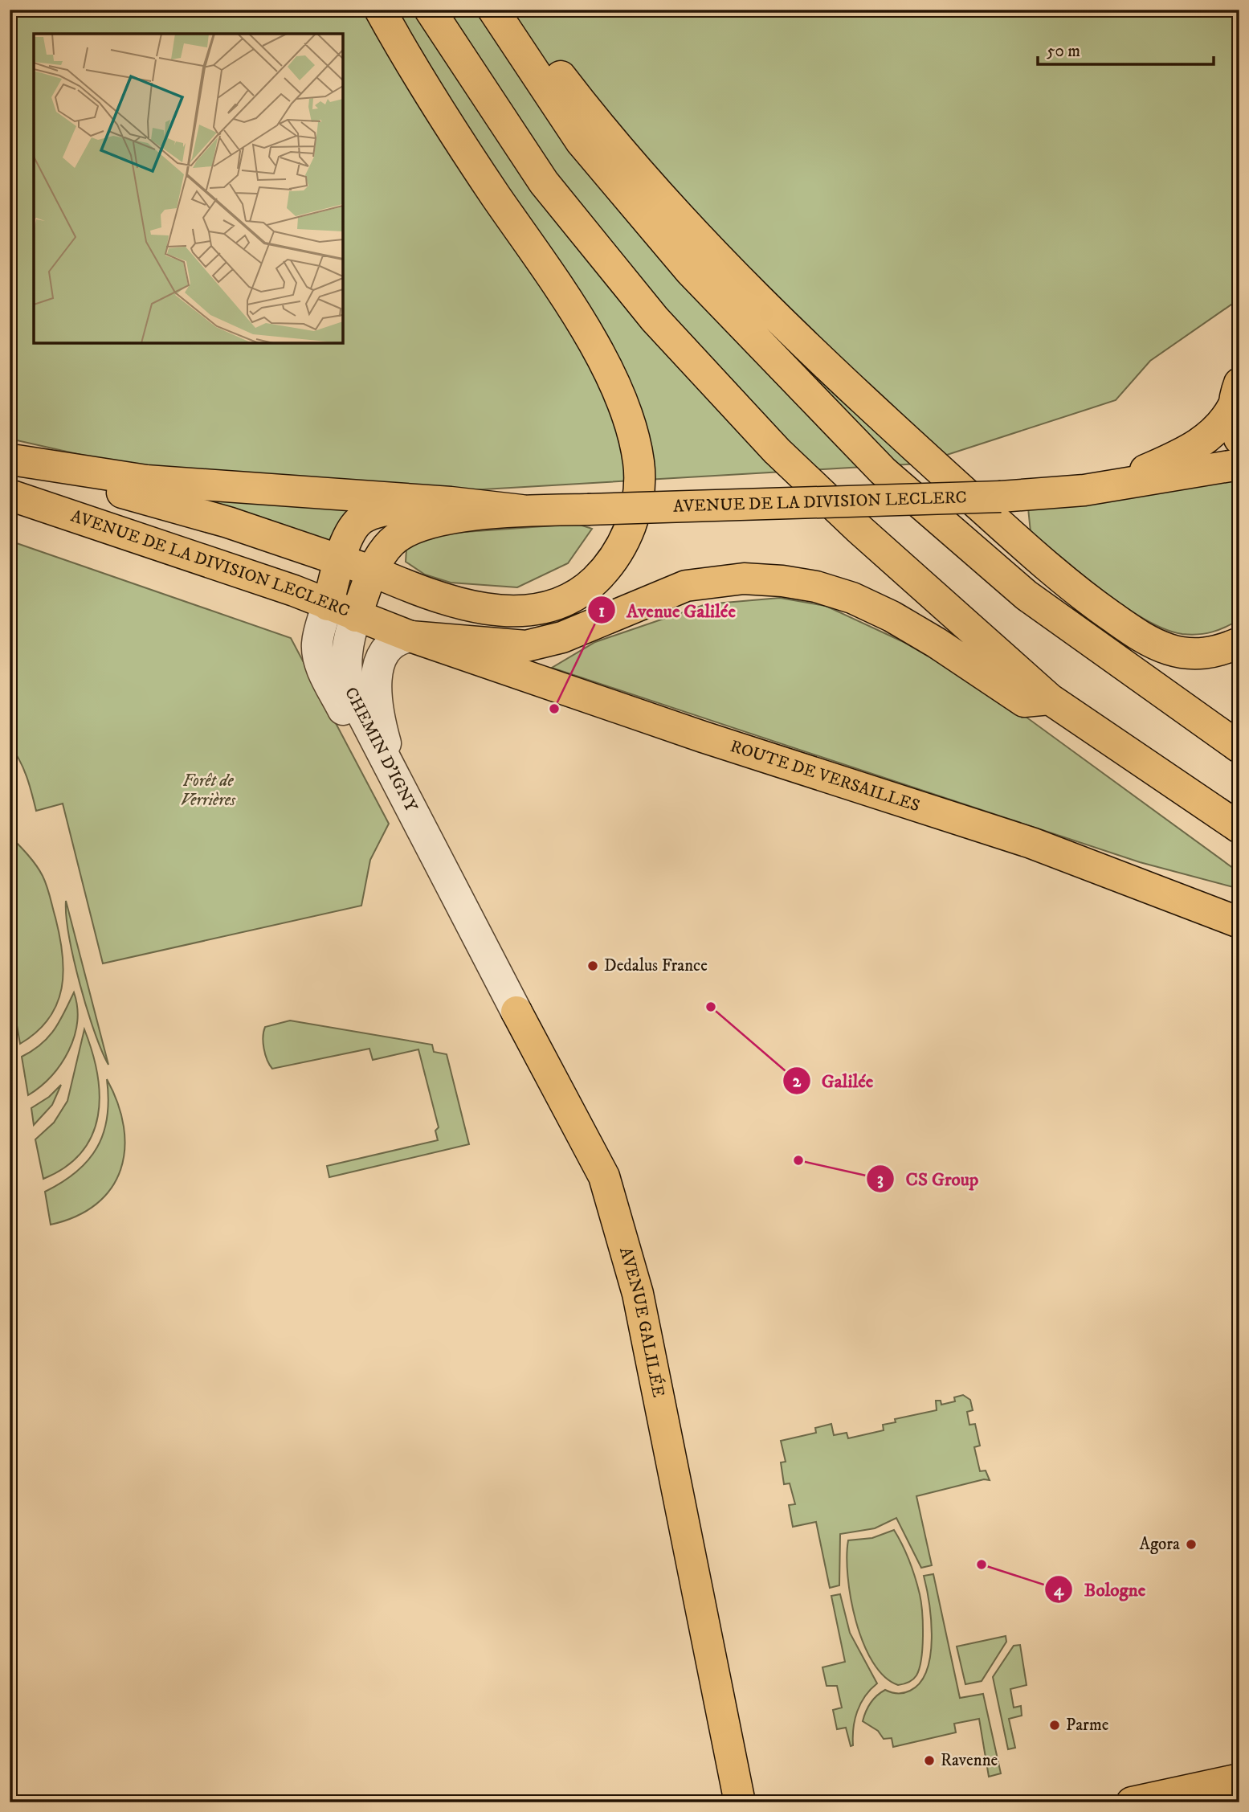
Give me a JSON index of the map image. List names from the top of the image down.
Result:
{
  "streets": {
    "main road": ["AVENUE DE LA DIVISION LECLERC", "ROUTE DE VERSAILLES", "AVENUE GALILÉE"],
    "street": ["CHEMIN D'IGNY"]
  },
  "crossings": [
    ["AVENUE DE LA DIVISION LECLERC", "CHEMIN D'IGNY"],
    ["AVENUE DE LA DIVISION LECLERC", "ROUTE DE VERSAILLES"],
    ["CHEMIN D'IGNY", "AVENUE GALILÉE"]
  ],
  "parks": ["Forêt de Verrières"],
  "places": [
    "Avenue Galilée",
    "Dedalus France",
    "Galilée",
    "CS Group",
    "Agora",
    "Bologne",
    "Parme",
    "Ravenne"
  ],
  "scale_bar": "50 m"
}
